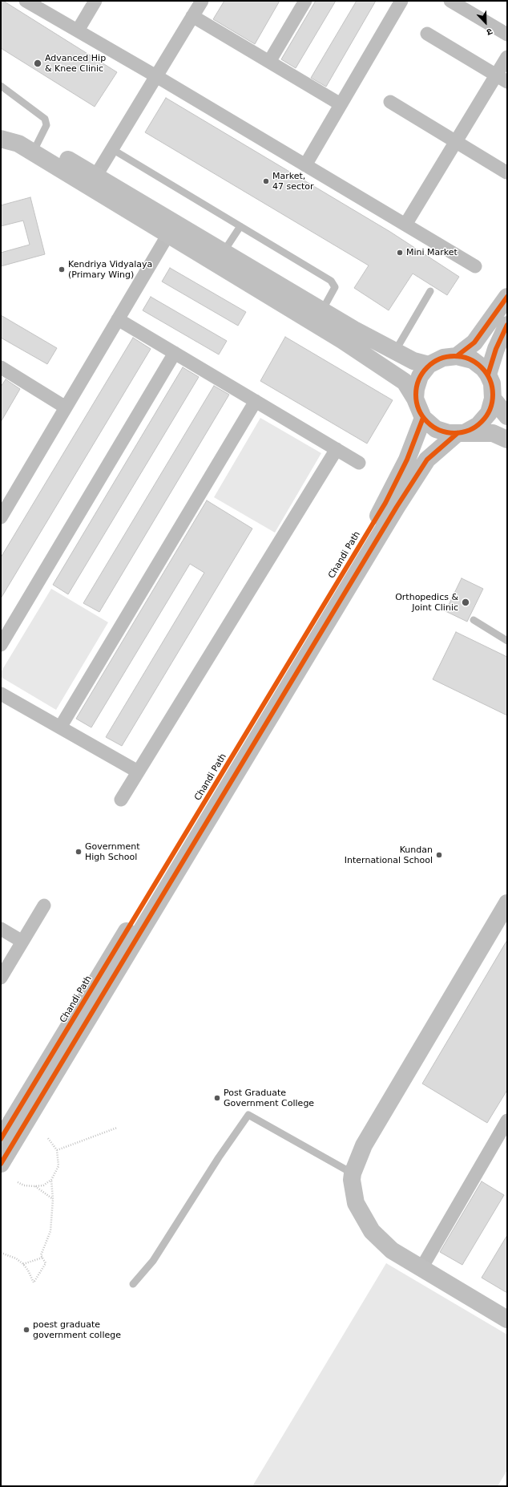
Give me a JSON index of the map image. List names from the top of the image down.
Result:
{
  "streets": {
    "main road": ["Chandi Path"]
  },
  "places": [
    "Advanced Hip & Knee Clinic",
    "Market, 47 sector",
    "Mini Market",
    "Kendriya Vidyalaya (Primary Wing)",
    "Orthopedics & Joint Clinic",
    "Government High School",
    "Kundan International School",
    "Post Graduate Government College",
    "poest graduate government college"
  ],
  "north": "bottom right"
}
